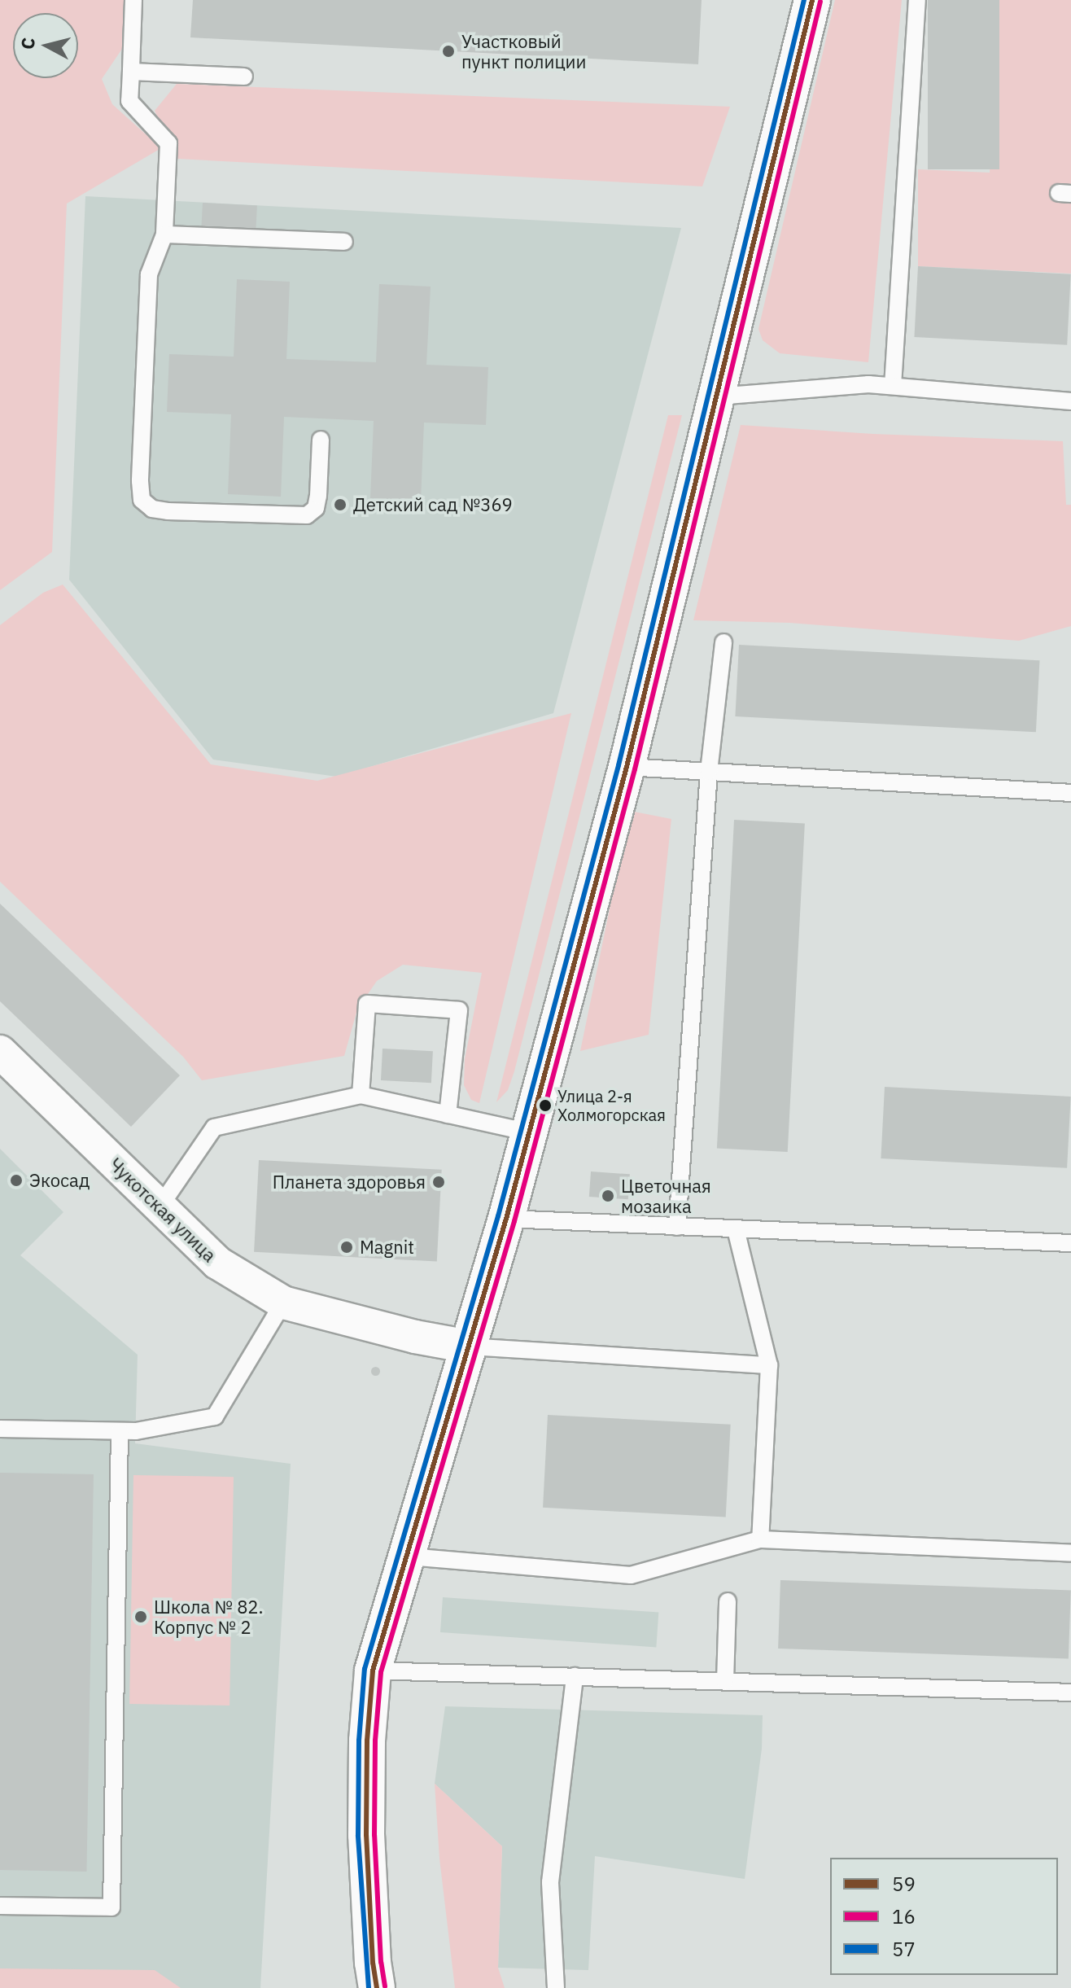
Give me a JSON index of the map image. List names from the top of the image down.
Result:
{
  "streets": {
    "street": ["Чукотская улица"]
  },
  "places": [
    "Участковый пункт полиции",
    "Детский сад №369",
    "Улица 2-я Холмогорская",
    "Экосад",
    "Планета здоровья",
    "Цветочная мозаика",
    "Magnit",
    "Школа № 82. Корпус № 2"
  ],
  "lines": ["transit line 59", "transit line 57", "transit line 16"],
  "legend": ["59", "16", "57"],
  "north": "left"
}
